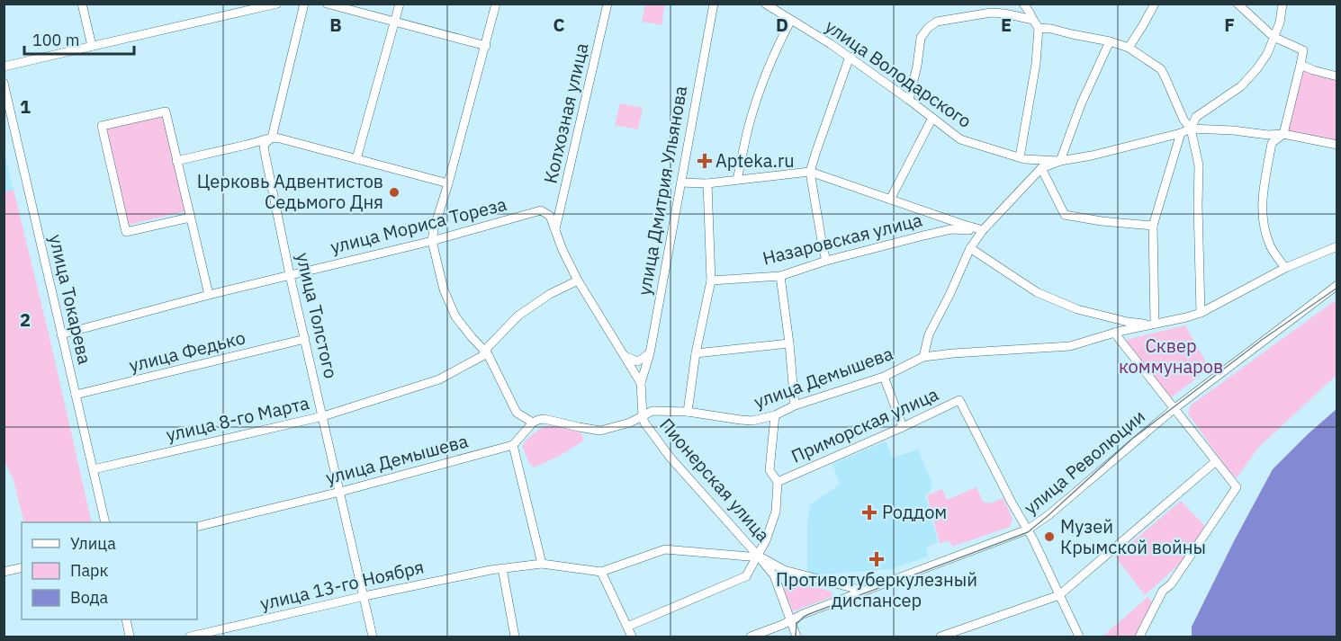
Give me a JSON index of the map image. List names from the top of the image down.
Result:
{
  "streets": {
    "street": [
      "улица Володарского",
      "Колхозная улица",
      "улица Дмитрия Ульянова",
      "улица Мориса Тореза",
      "Назаровская улица",
      "улица Токарева",
      "улица Толстого",
      "улица Федько",
      "улица Демышева",
      "улица 8-го Марта",
      "Приморская улица",
      "улица Революции",
      "Пионерская улица",
      "улица 13-го Ноября"
    ]
  },
  "crossings": [
    ["Колхозная улица", "улица Мориса Тореза"],
    ["Колхозная улица", "Пионерская улица"],
    ["улица Дмитрия Ульянова", "Пионерская улица"],
    ["улица Мориса Тореза", "улица Токарева"],
    ["улица Мориса Тореза", "улица Толстого"],
    ["улица Мориса Тореза", "Пионерская улица"],
    ["улица Токарева", "улица Федько"],
    ["улица Токарева", "улица 8-го Марта"],
    ["улица Толстого", "улица Федько"],
    ["улица Толстого", "улица Демышева"],
    ["улица Толстого", "улица 8-го Марта"],
    ["улица Толстого", "улица 13-го Ноября"],
    ["улица Демышева", "Пионерская улица"],
    ["улица 8-го Марта", "Пионерская улица"],
    ["Приморская улица", "улица Революции"],
    ["улица Революции", "Пионерская улица"]
  ],
  "parks": ["Сквер коммунаров"],
  "places": {
    "health": ["Apteka.ru", "Роддом", "Противотуберкулезный диспансер"],
    "other": ["Церковь Адвентистов Седьмого Дня", "Музей Крымской войны"]
  },
  "legend": ["Улица", "Парк", "Вода"],
  "scale_bar": "100 m",
  "grid": {
    "columns": [
      "B",
      "C",
      "D",
      "E",
      "F"
    ],
    "rows": ["1", "2"]
  }
}
